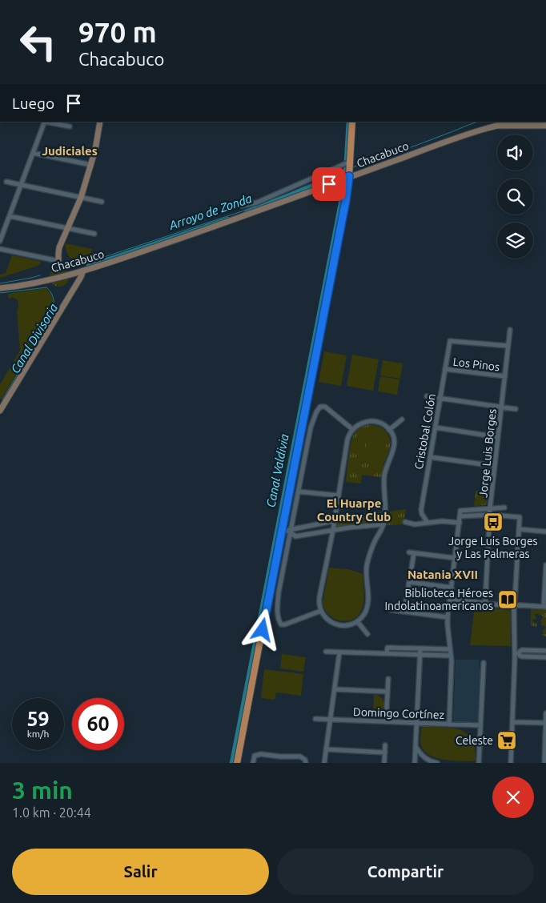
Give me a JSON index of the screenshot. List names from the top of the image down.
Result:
{
  "streets": {
    "street": [
      "Chacabuco",
      "Los Pinos",
      "Cristobal Colón",
      "Jorge Luis Borges",
      "Domingo Cortínez"
    ]
  },
  "crossings": [
    ["Los Pinos", "Cristobal Colón"],
    ["Los Pinos", "Jorge Luis Borges"],
    ["Cristobal Colón", "Jorge Luis Borges"]
  ],
  "districts": ["Judiciales", "El Huarpe Country Club", "Natania XVII"],
  "water": ["Arroyo de Zonda", "Canal Divisoria", "Canal Valdivia"],
  "places": {
    "bus stop": ["Jorge Luis Borges y Las Palmeras"],
    "library": ["Biblioteca Héroes Indolatinoamericanos"],
    "supermarket": ["Celeste"]
  },
  "page": {
    "turn": ["970 m", "Chacabuco"],
    "then": "Luego",
    "speed": "59 km/h",
    "limit": "60",
    "heading": ["3 min", "1.0 km · 20:44"],
    "buttons": ["Salir", "Compartir"]
  }
}
